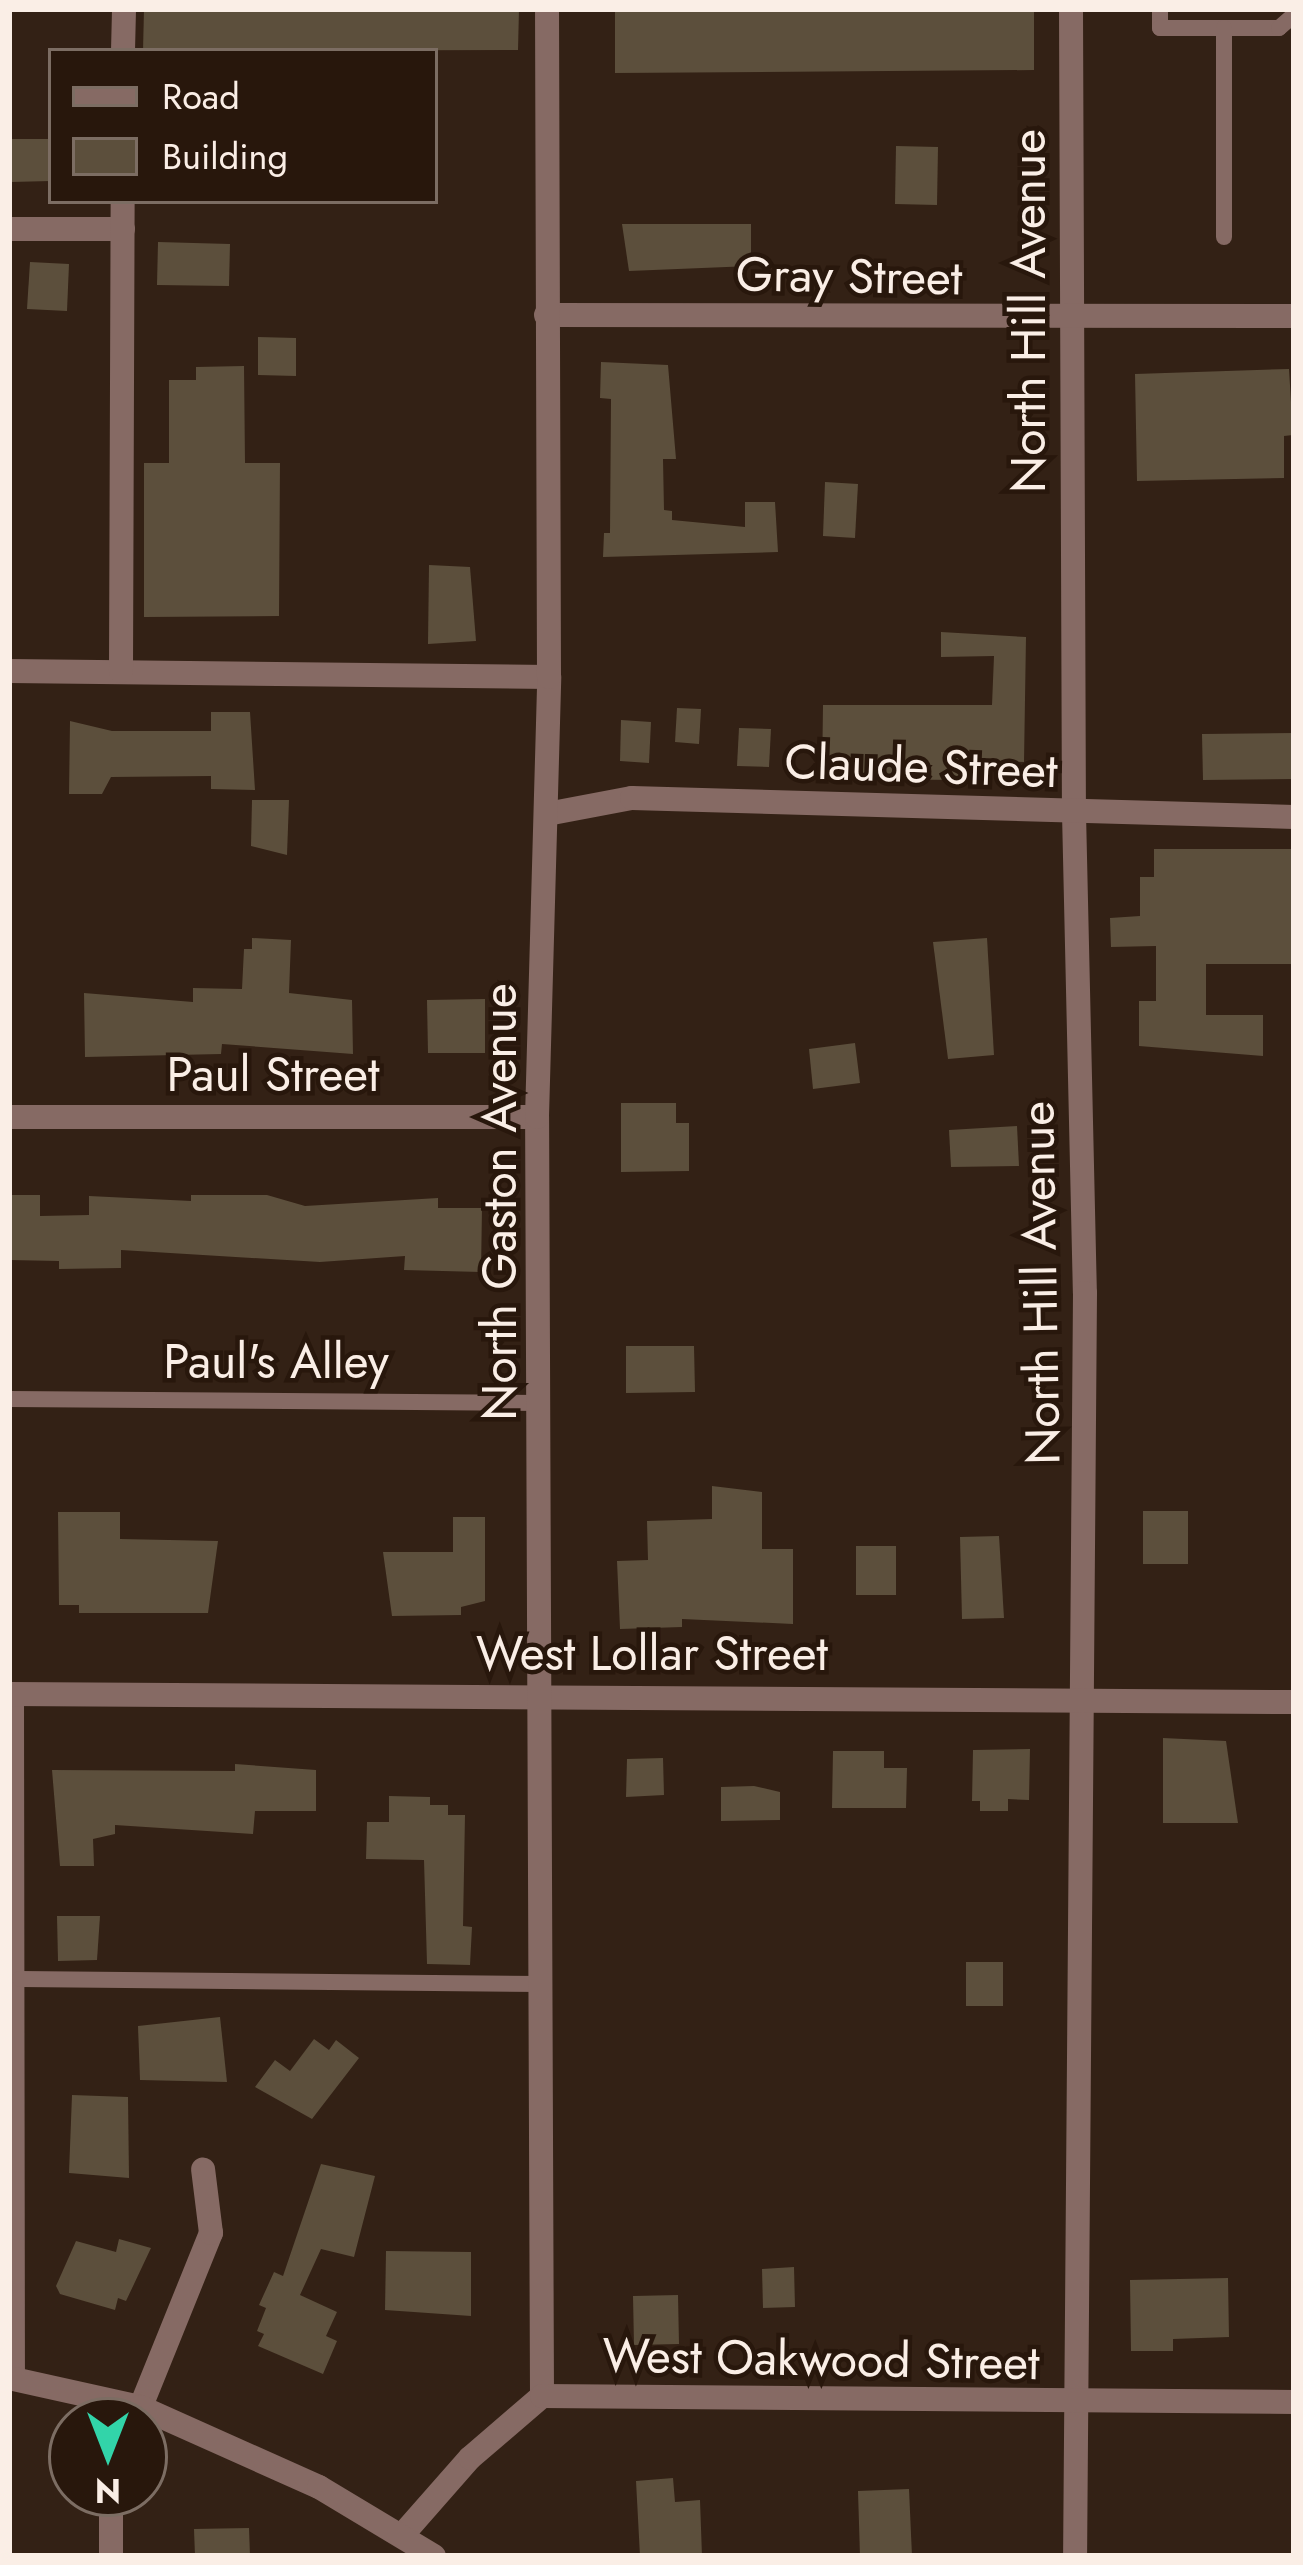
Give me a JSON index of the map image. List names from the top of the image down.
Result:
{
  "streets": {
    "street": [
      "Gray Street",
      "North Hill Avenue",
      "Claude Street",
      "Paul Street",
      "North Gaston Avenue",
      "West Lollar Street",
      "West Oakwood Street"
    ],
    "lane": ["Paul's Alley"]
  },
  "crossings": [
    ["Gray Street", "North Hill Avenue"],
    ["Gray Street", "North Gaston Avenue"],
    ["North Hill Avenue", "Claude Street"],
    ["North Hill Avenue", "West Lollar Street"],
    ["North Hill Avenue", "West Oakwood Street"],
    ["Claude Street", "North Gaston Avenue"],
    ["Paul Street", "North Gaston Avenue"],
    ["North Gaston Avenue", "Paul's Alley"],
    ["North Gaston Avenue", "West Lollar Street"],
    ["North Gaston Avenue", "West Oakwood Street"]
  ],
  "legend": ["Road", "Building"],
  "north": "bottom"
}
